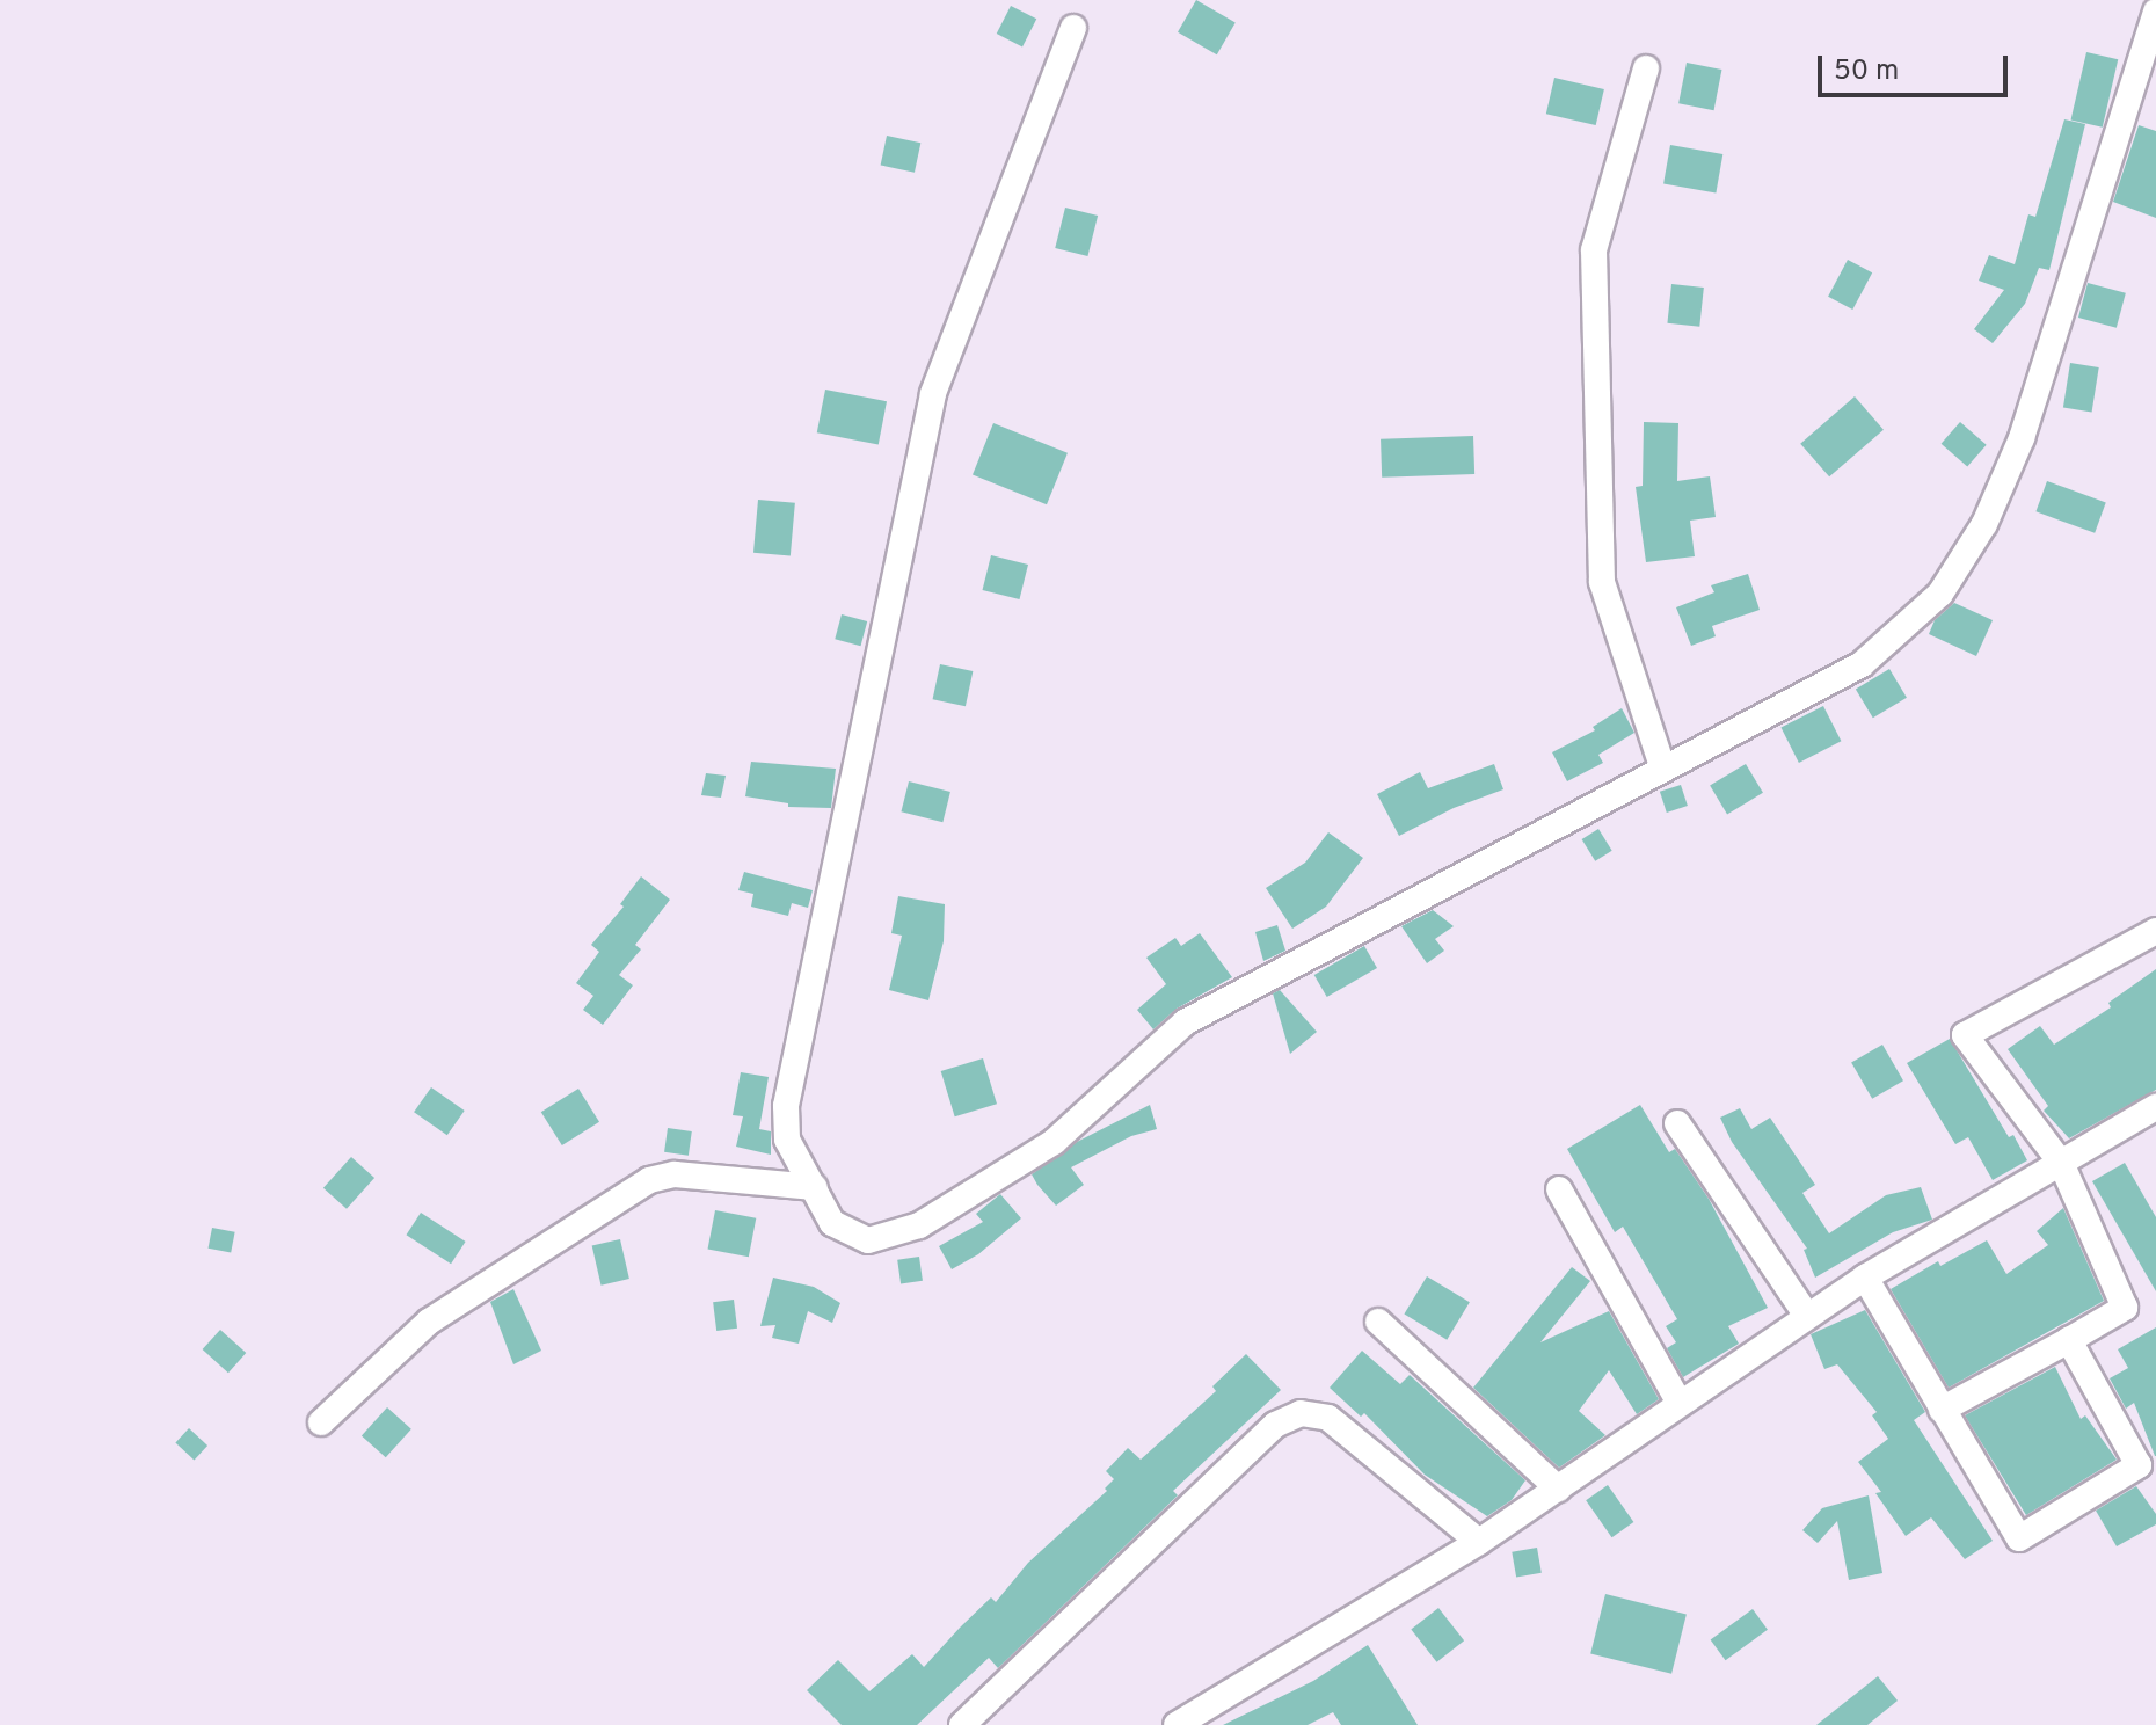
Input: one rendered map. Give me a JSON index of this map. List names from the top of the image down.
{
  "scale_bar": "50 m"
}
